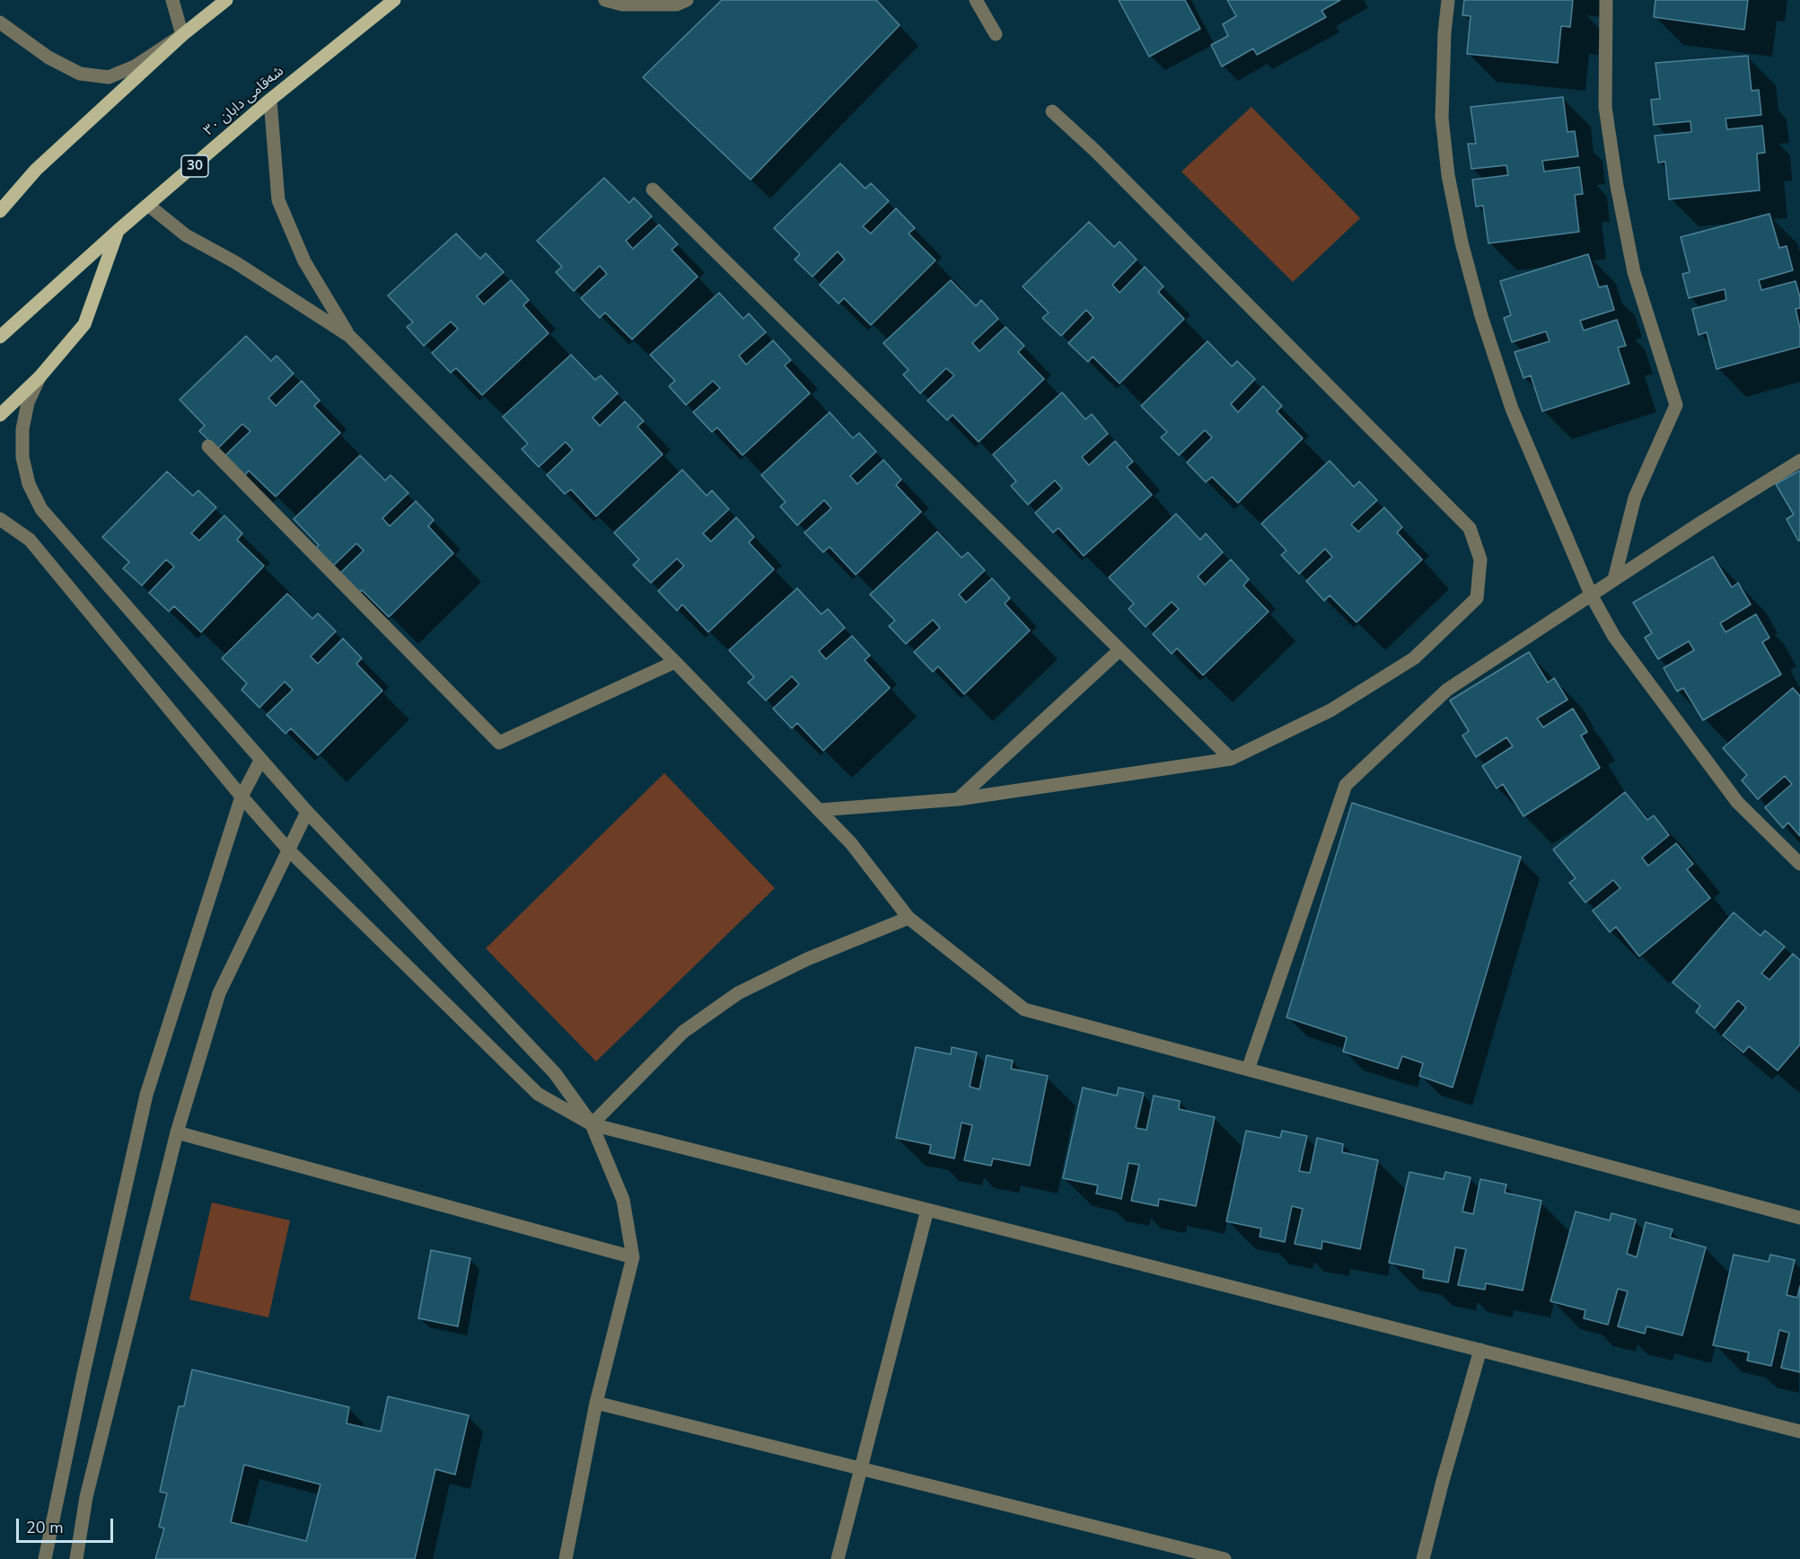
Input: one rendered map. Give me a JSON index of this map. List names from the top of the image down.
{
  "streets": {
    "main road": ["شەقامی دابان ٣٠", "30"]
  },
  "scale_bar": "20 m"
}
